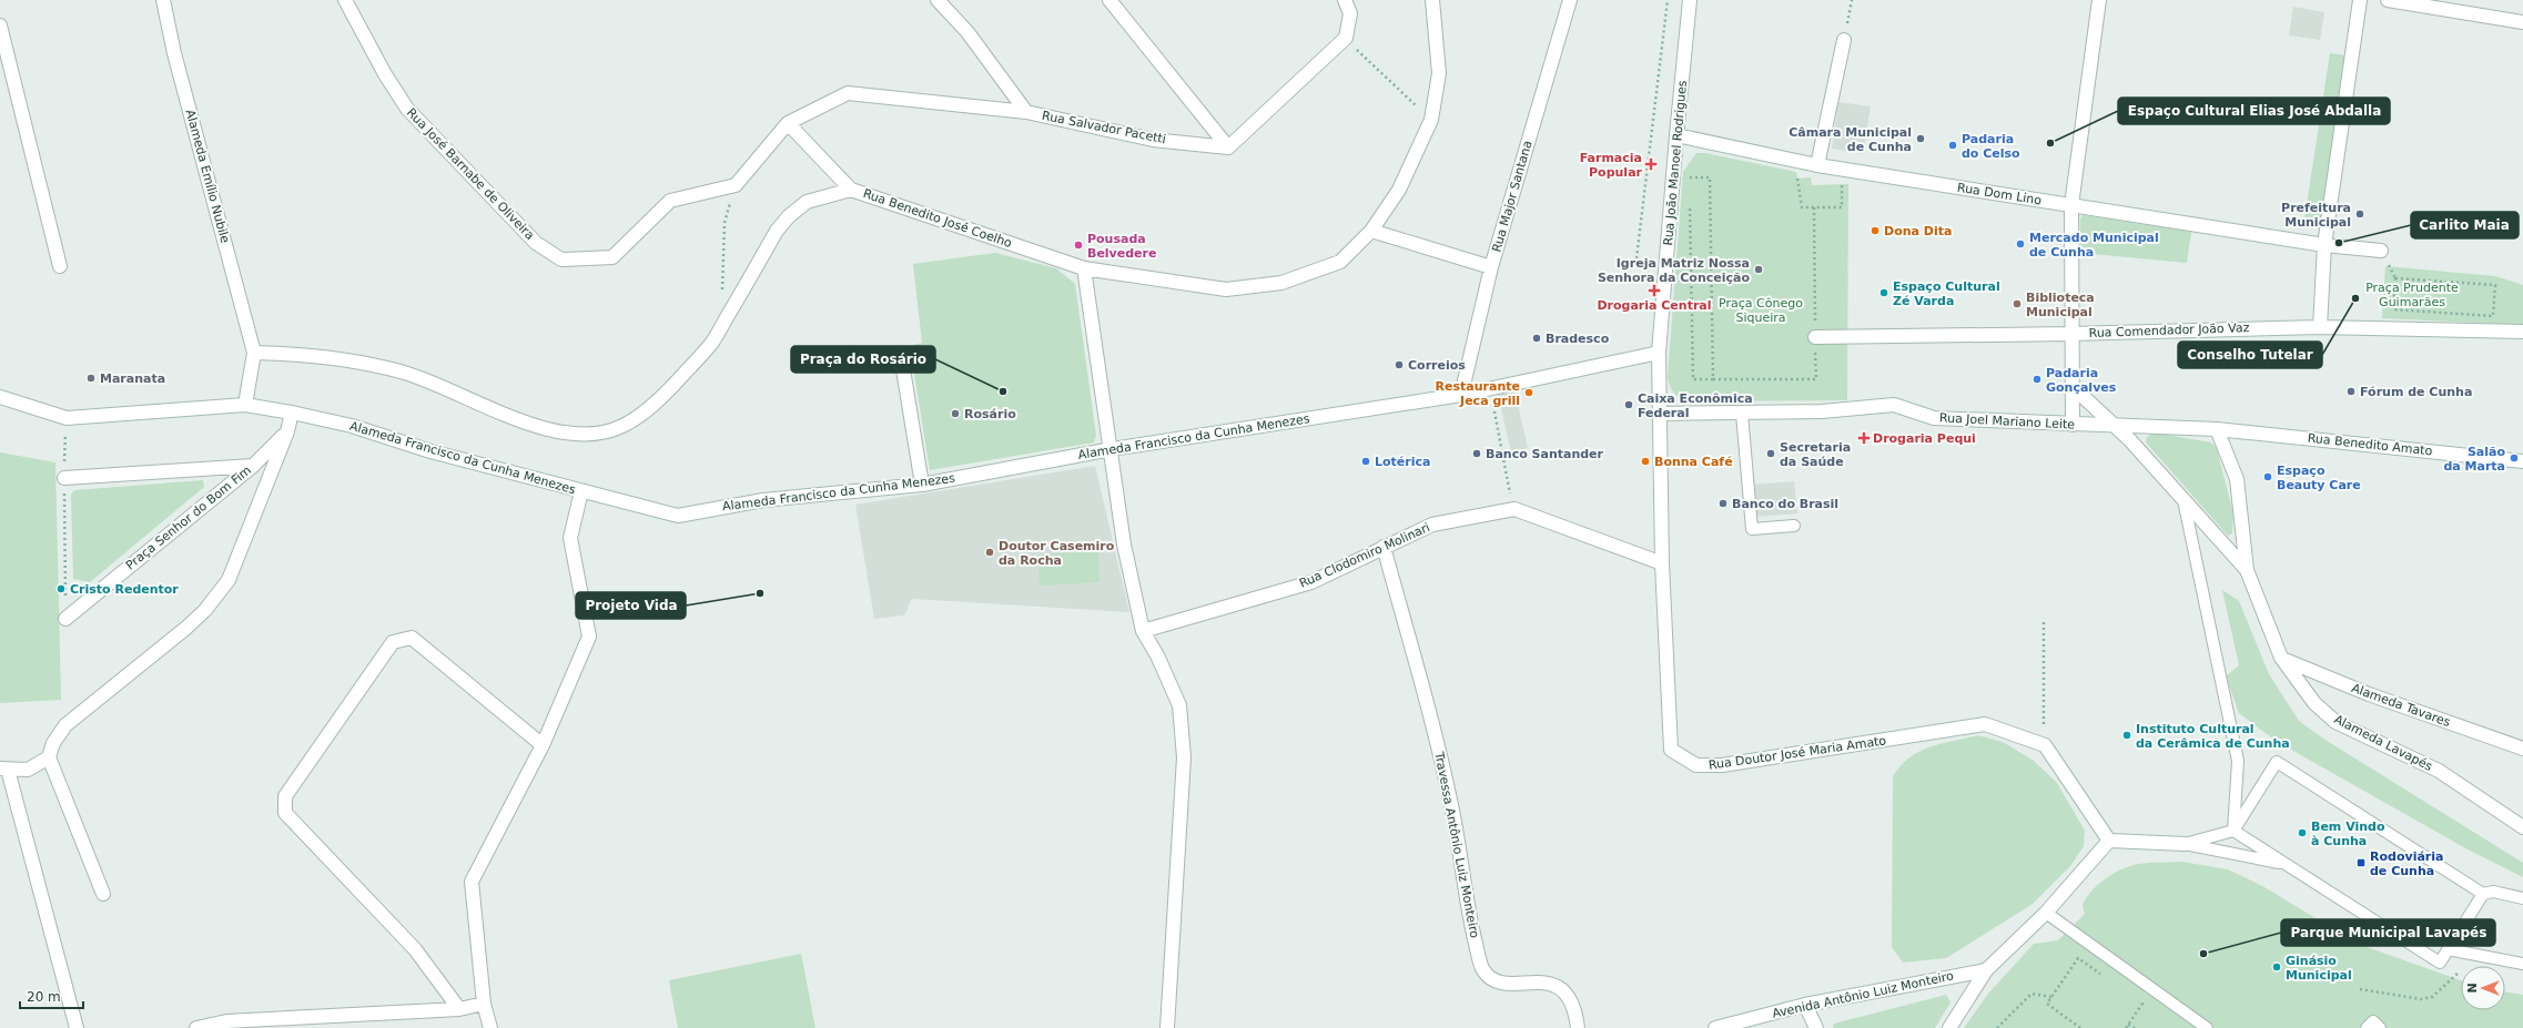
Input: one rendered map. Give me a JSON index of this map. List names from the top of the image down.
{
  "streets": {
    "street": [
      "Rua Salvador Pacetti",
      "Rua João Manoel Rodrigues",
      "Rua José Barnabe de Oliveira",
      "Alameda Emílio Nubile",
      "Rua Dom Lino",
      "Rua Major Santana",
      "Rua Benedito José Coelho",
      "Rua Comendador João Vaz",
      "Rua Joel Mariano Leite",
      "Alameda Francisco da Cunha Menezes",
      "Rua Benedito Amato",
      "Praça Senhor do Bom Fim",
      "Rua Clodomiro Molinari",
      "Alameda Tavares",
      "Alameda Lavapés",
      "Rua Doutor José Maria Amato",
      "Travessa Antônio Luiz Monteiro",
      "Avenida Antônio Luiz Monteiro"
    ]
  },
  "crossings": [
    ["Rua João Manoel Rodrigues", "Rua Dom Lino"],
    ["Rua João Manoel Rodrigues", "Alameda Francisco da Cunha Menezes"],
    ["Rua João Manoel Rodrigues", "Rua Doutor José Maria Amato"],
    ["Alameda Emílio Nubile", "Rua Benedito José Coelho"],
    ["Rua Major Santana", "Alameda Francisco da Cunha Menezes"],
    ["Rua Joel Mariano Leite", "Rua Benedito Amato"],
    ["Rua Joel Mariano Leite", "Alameda Lavapés"],
    ["Rua Joel Mariano Leite", "Rua Doutor José Maria Amato"],
    ["Alameda Francisco da Cunha Menezes", "Rua Doutor José Maria Amato"],
    ["Rua Benedito Amato", "Alameda Lavapés"],
    ["Rua Clodomiro Molinari", "Rua Doutor José Maria Amato"],
    ["Rua Clodomiro Molinari", "Travessa Antônio Luiz Monteiro"],
    ["Alameda Tavares", "Alameda Lavapés"]
  ],
  "parks": ["Praça Prudente Guimarães", "Praça Cônego Siqueira"],
  "places": {
    "other": [
      "Câmara Municipal de Cunha",
      "Espaço Cultural Elias José Abdalla",
      "Padaria do Celso",
      "Prefeitura Municipal",
      "Dona Dita",
      "Carlito Maia",
      "Mercado Municipal de Cunha",
      "Pousada Belvedere",
      "Igreja Matriz Nossa Senhora da Conceição",
      "Espaço Cultural Zé Varda",
      "Conselho Tutelar",
      "Biblioteca Municipal",
      "Bradesco",
      "Correios",
      "Maranata",
      "Padaria Gonçalves",
      "Praça do Rosário",
      "Fórum de Cunha",
      "Restaurante Jeca grill",
      "Caixa Econômica Federal",
      "Rosário",
      "Banco Santander",
      "Secretaria da Saúde",
      "Salão da Marta",
      "Lotérica",
      "Bonna Café",
      "Espaço Beauty Care",
      "Banco do Brasil",
      "Doutor Casemiro da Rocha",
      "Cristo Redentor",
      "Projeto Vida",
      "Instituto Cultural da Cerâmica de Cunha",
      "Bem Vindo à Cunha",
      "Parque Municipal Lavapés",
      "Ginásio Municipal"
    ],
    "health": ["Farmacia Popular", "Drogaria Central", "Drogaria Pequi"],
    "transit": ["Rodoviária de Cunha"]
  },
  "scale_bar": "20 m",
  "north": "left"
}
